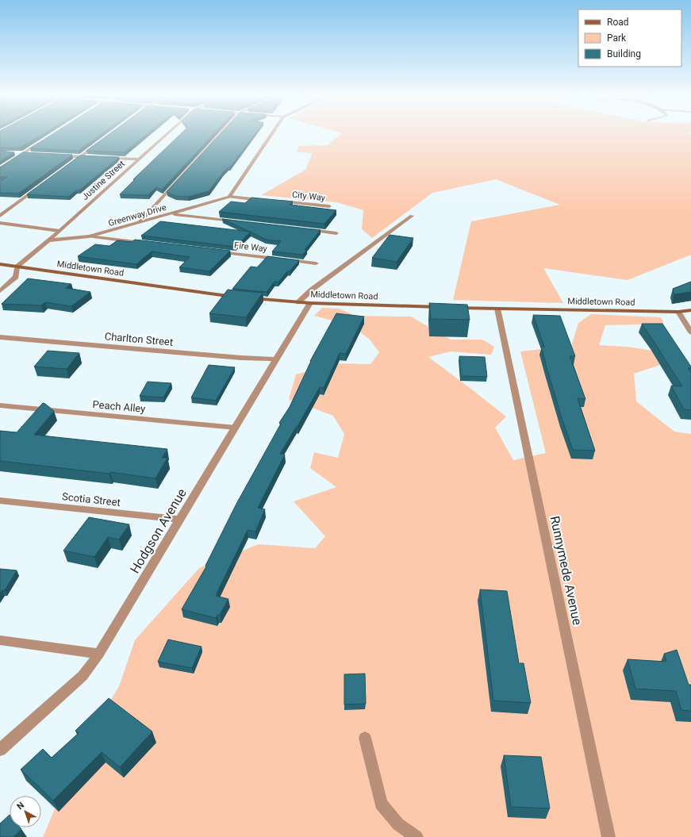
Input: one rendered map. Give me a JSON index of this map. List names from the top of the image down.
{
  "streets": {
    "street": [
      "Justine Street",
      "City Way",
      "Greenway Drive",
      "Fire Way",
      "Middletown Road",
      "Charlton Street",
      "Peach Alley",
      "Scotia Street",
      "Hodgson Avenue",
      "Runnymede Avenue"
    ]
  },
  "crossings": [
    ["Justine Street", "Greenway Drive"],
    ["Justine Street", "Middletown Road"],
    ["Middletown Road", "Hodgson Avenue"],
    ["Middletown Road", "Runnymede Avenue"],
    ["Charlton Street", "Hodgson Avenue"],
    ["Peach Alley", "Hodgson Avenue"],
    ["Scotia Street", "Hodgson Avenue"]
  ],
  "legend": ["Road", "Park", "Building"],
  "north": "top left"
}
